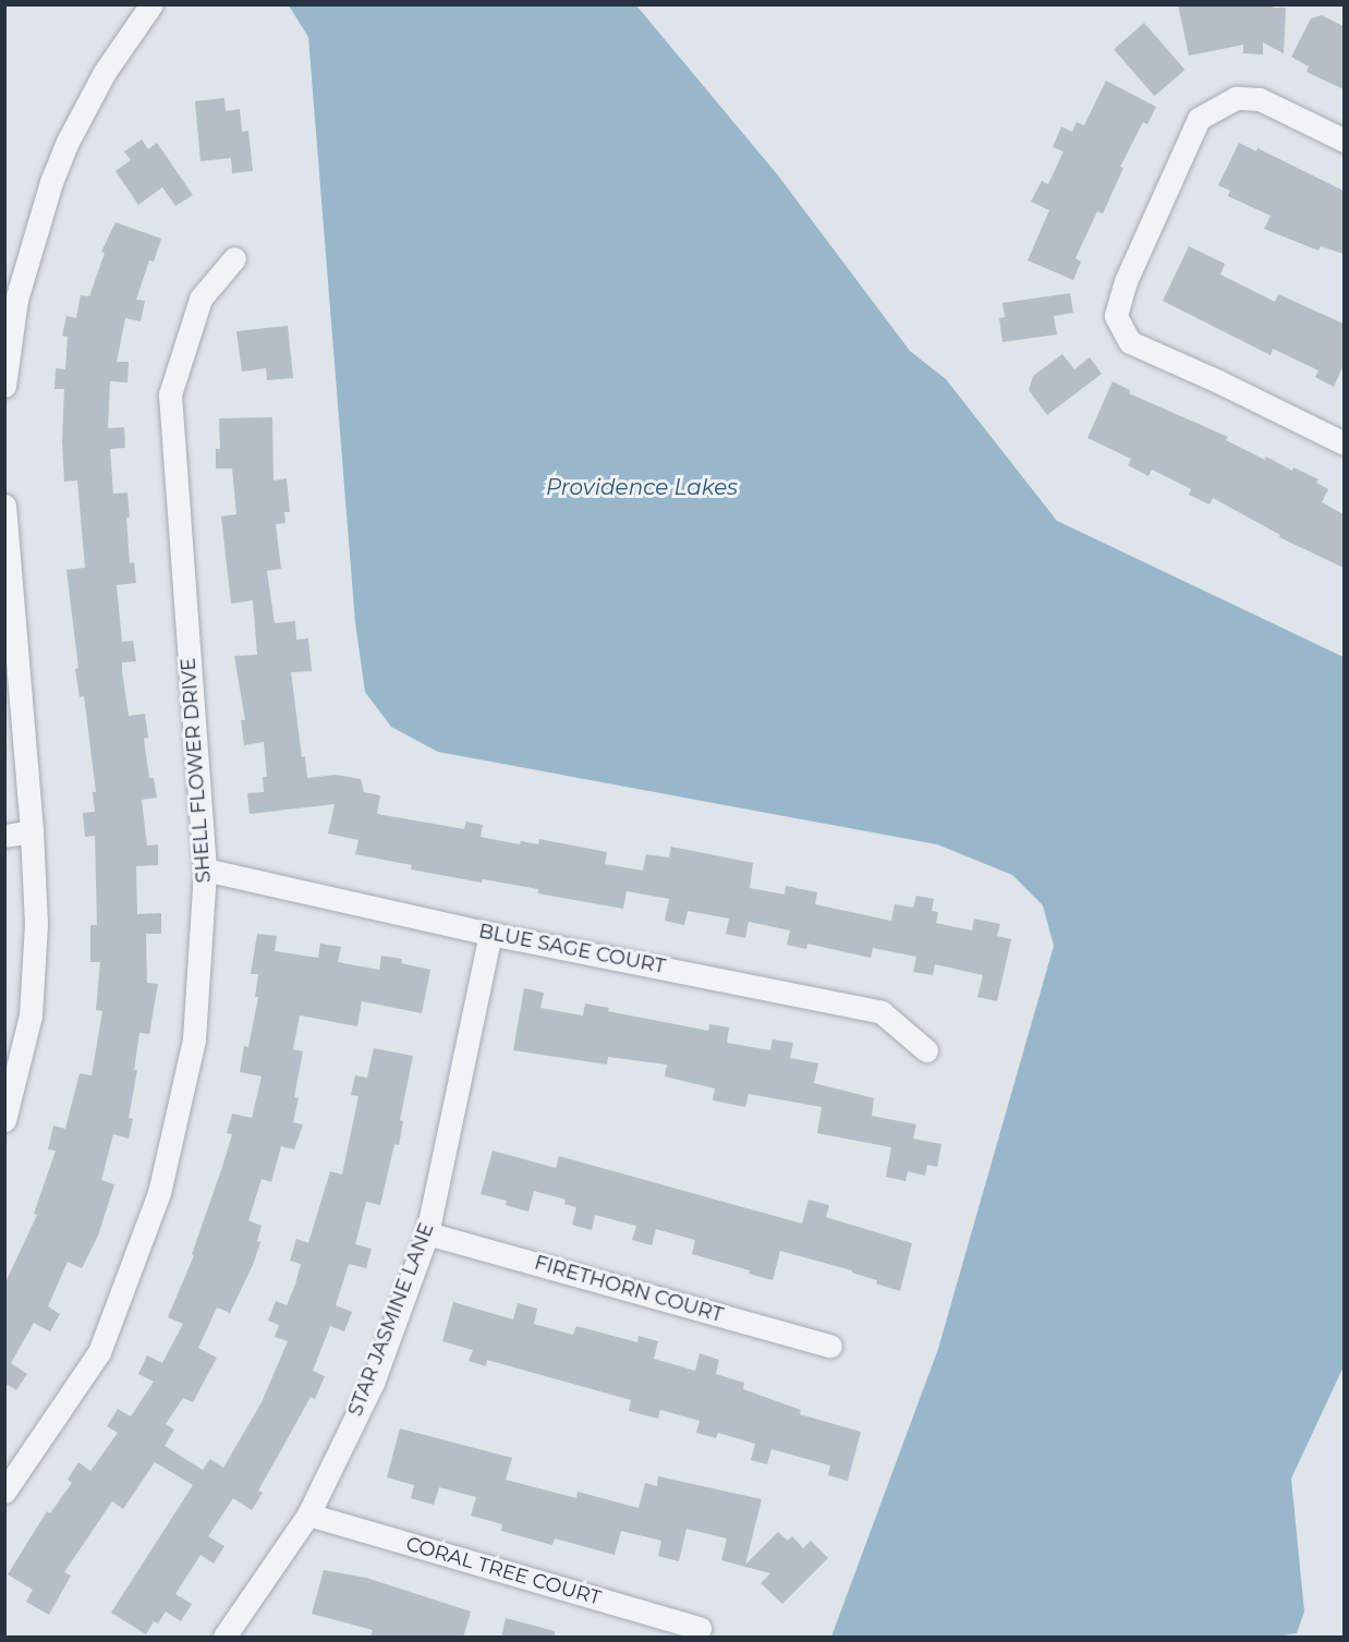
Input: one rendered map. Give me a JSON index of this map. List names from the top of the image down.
{
  "streets": {
    "street": [
      "SHELL FLOWER DRIVE",
      "BLUE SAGE COURT",
      "FIRETHORN COURT",
      "STAR JASMINE LANE",
      "CORAL TREE COURT"
    ]
  },
  "crossings": [
    ["SHELL FLOWER DRIVE", "BLUE SAGE COURT"],
    ["BLUE SAGE COURT", "STAR JASMINE LANE"],
    ["FIRETHORN COURT", "STAR JASMINE LANE"],
    ["STAR JASMINE LANE", "CORAL TREE COURT"]
  ],
  "water": ["Providence Lakes"]
}
